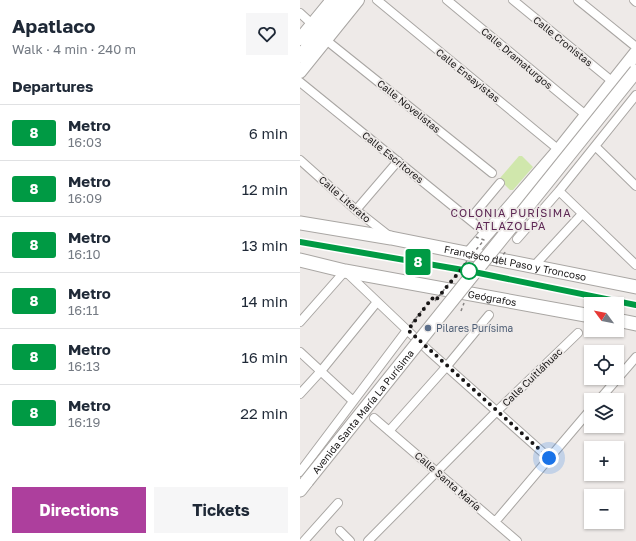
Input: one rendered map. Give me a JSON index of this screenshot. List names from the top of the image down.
{
  "streets": {
    "main road": ["Francisco del Paso y Troncoso", "Geógrafos", "Avenida Santa María La Purísima"],
    "street": [
      "Calle Cronistas",
      "Calle Dramaturgos",
      "Calle Ensayistas",
      "Calle Novelistas",
      "Calle Escritores",
      "Calle Literato",
      "Calle Cuitláhuac",
      "Calle Santa María"
    ]
  },
  "crossings": [
    ["Calle Literato", "Francisco del Paso y Troncoso"],
    ["Calle Cuitláhuac", "Calle Santa María"]
  ],
  "districts": ["COLONIA PURÍSIMA ATLAZOLPA"],
  "places": ["Pilares Purísima"],
  "lines": ["metro line 8"],
  "north": "top left",
  "page": {
    "heading": [
      ["Apatlaco", "Walk · 4 min · 240 m"],
      "Departures"
    ],
    "on_map": "8",
    "list": [
      {
        "mark": "8",
        "name": "Metro",
        "note": "16:03",
        "value": "6 min"
      },
      {
        "mark": "8",
        "name": "Metro",
        "note": "16:09",
        "value": "12 min"
      },
      {
        "mark": "8",
        "name": "Metro",
        "note": "16:10",
        "value": "13 min"
      },
      {
        "mark": "8",
        "name": "Metro",
        "note": "16:11",
        "value": "14 min"
      },
      {
        "mark": "8",
        "name": "Metro",
        "note": "16:13",
        "value": "16 min"
      },
      {
        "mark": "8",
        "name": "Metro",
        "note": "16:19",
        "value": "22 min"
      }
    ],
    "map_buttons": ["+", "−"],
    "buttons": ["Directions", "Tickets"]
  }
}
